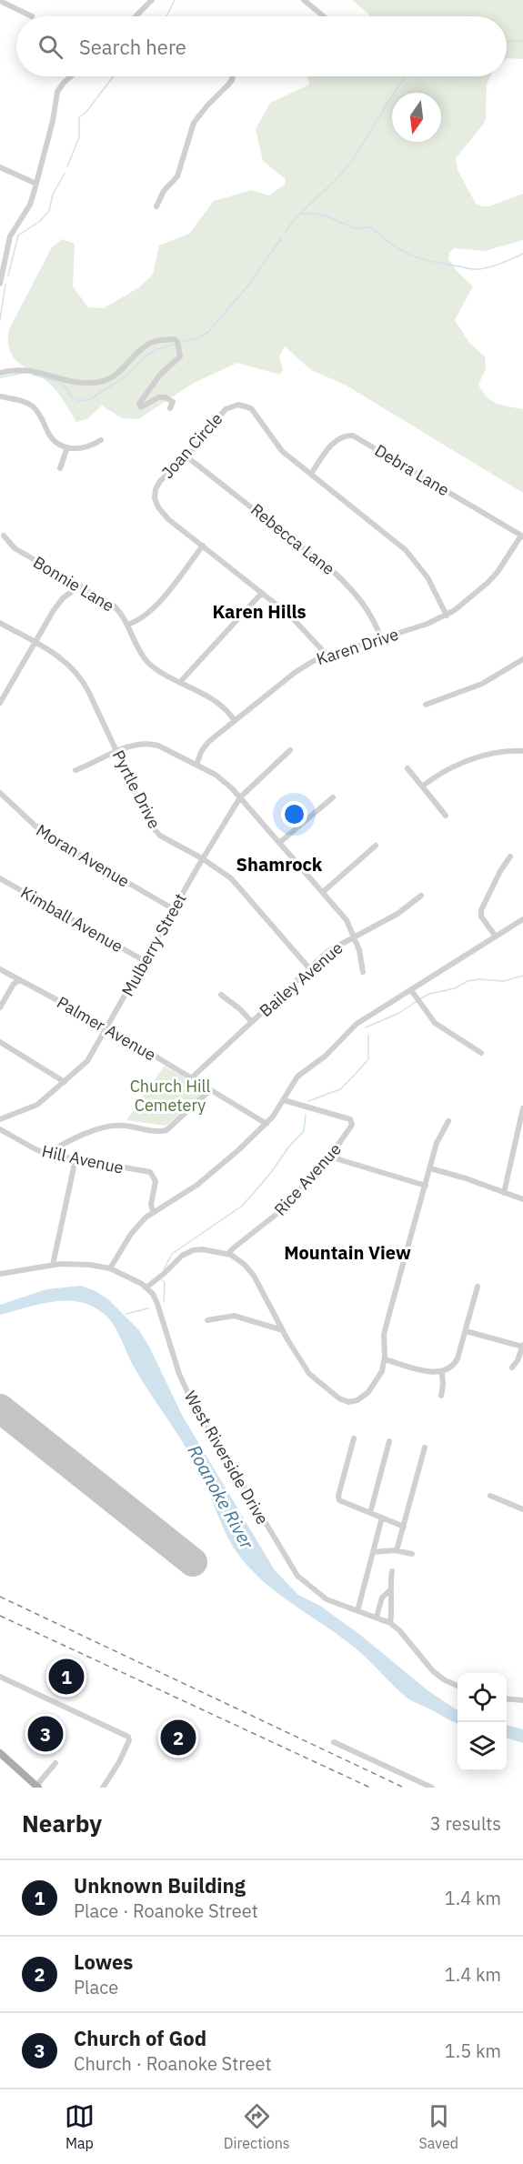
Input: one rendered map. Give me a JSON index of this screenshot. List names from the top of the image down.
{
  "streets": {
    "street": [
      "Joan Circle",
      "Debra Lane",
      "Rebecca Lane",
      "Bonnie Lane",
      "Karen Drive",
      "Pyrtle Drive",
      "Moran Avenue",
      "Kimball Avenue",
      "Mulberry Street",
      "Bailey Avenue",
      "Palmer Avenue",
      "Hill Avenue",
      "Rice Avenue",
      "West Riverside Drive"
    ]
  },
  "crossings": [
    ["Joan Circle", "Debra Lane"],
    ["Joan Circle", "Rebecca Lane"],
    ["Joan Circle", "Karen Drive"],
    ["Debra Lane", "Karen Drive"],
    ["Rebecca Lane", "Karen Drive"],
    ["Bonnie Lane", "Karen Drive"],
    ["Pyrtle Drive", "Mulberry Street"],
    ["Pyrtle Drive", "Bailey Avenue"],
    ["Moran Avenue", "Mulberry Street"],
    ["Kimball Avenue", "Mulberry Street"],
    ["Mulberry Street", "Palmer Avenue"],
    ["Bailey Avenue", "Palmer Avenue"]
  ],
  "districts": ["Karen Hills", "Shamrock", "Mountain View"],
  "water": ["Roanoke River"],
  "parks": ["Church Hill Cemetery"],
  "north": "bottom",
  "page": {
    "search": "Search here",
    "pins": ["1", "3", "2"],
    "heading": ["Nearby", "3 results"],
    "list": [
      {
        "mark": "1",
        "name": "Unknown Building",
        "note": "Place · Roanoke Street",
        "value": "1.4 km"
      },
      {
        "mark": "2",
        "name": "Lowes",
        "note": "Place",
        "value": "1.4 km"
      },
      {
        "mark": "3",
        "name": "Church of God",
        "note": "Church · Roanoke Street",
        "value": "1.5 km"
      }
    ],
    "nav": ["Map", "Directions", "Saved"]
  }
}
